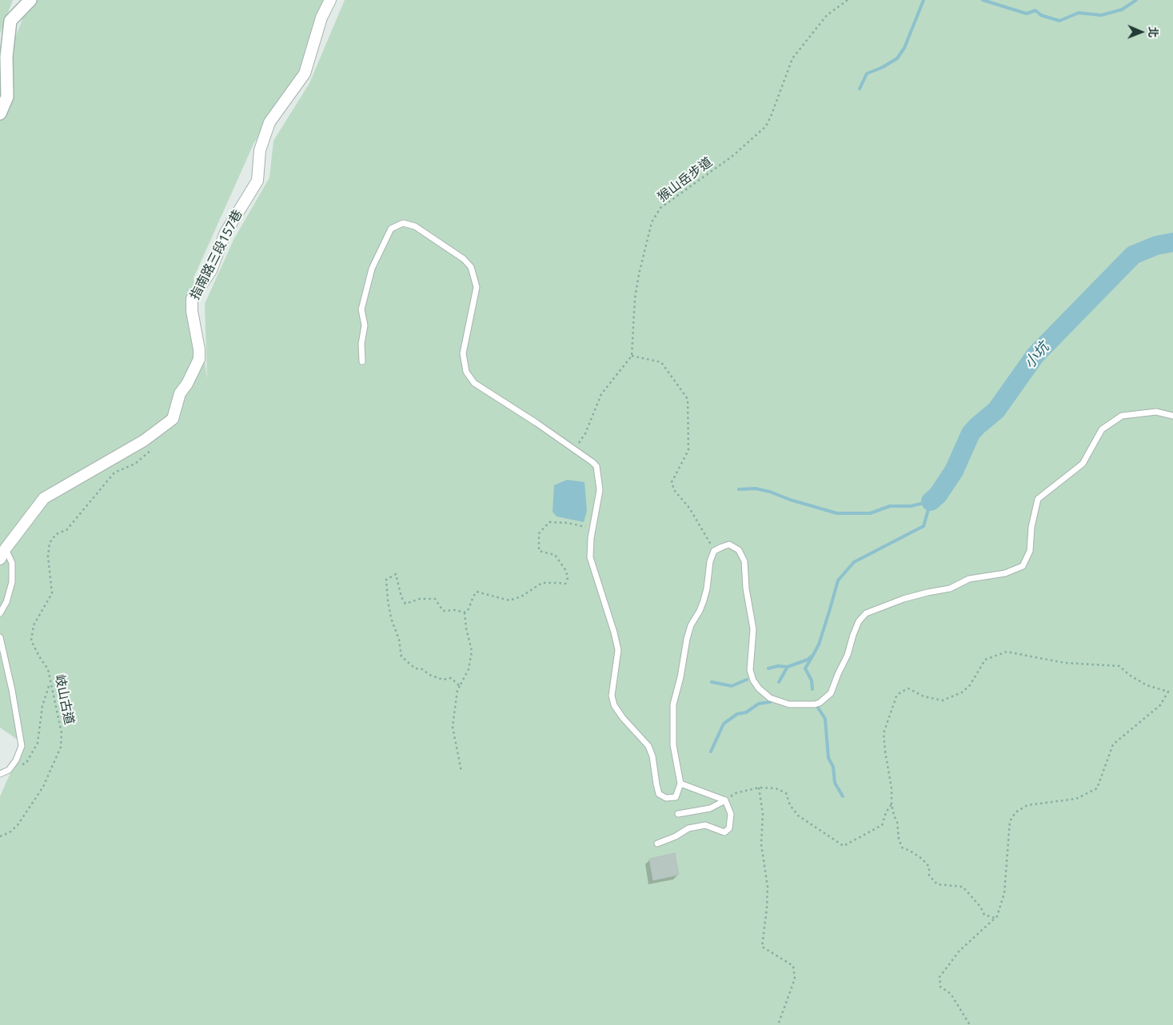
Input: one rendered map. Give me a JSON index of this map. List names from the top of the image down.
{
  "streets": {
    "street": ["指南路三段157巷"],
    "path": ["猴山岳步道", "岐山古道"]
  },
  "water": ["小坑"],
  "north": "right"
}
